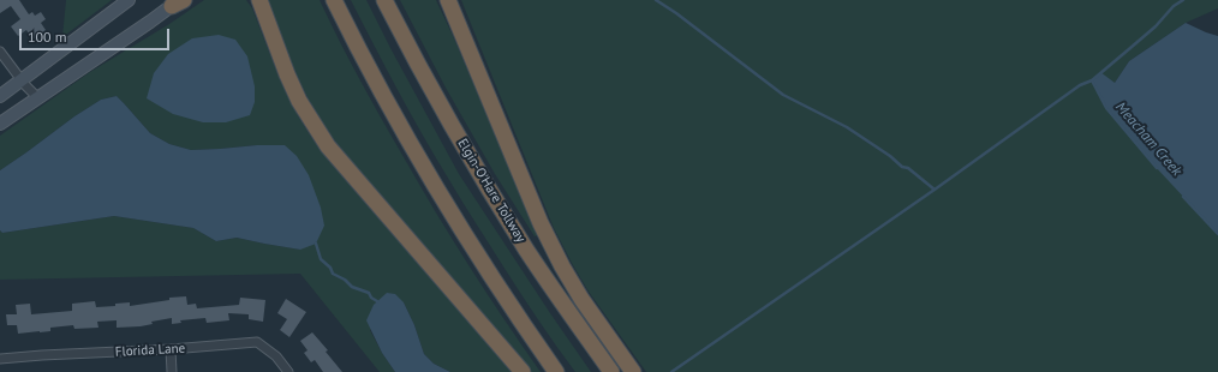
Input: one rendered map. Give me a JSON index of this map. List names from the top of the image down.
{
  "streets": {
    "highway": ["Elgin-O'Hare Tollway"],
    "street": ["Florida Lane"]
  },
  "water": ["Meacham Creek"],
  "scale_bar": "100 m"
}
